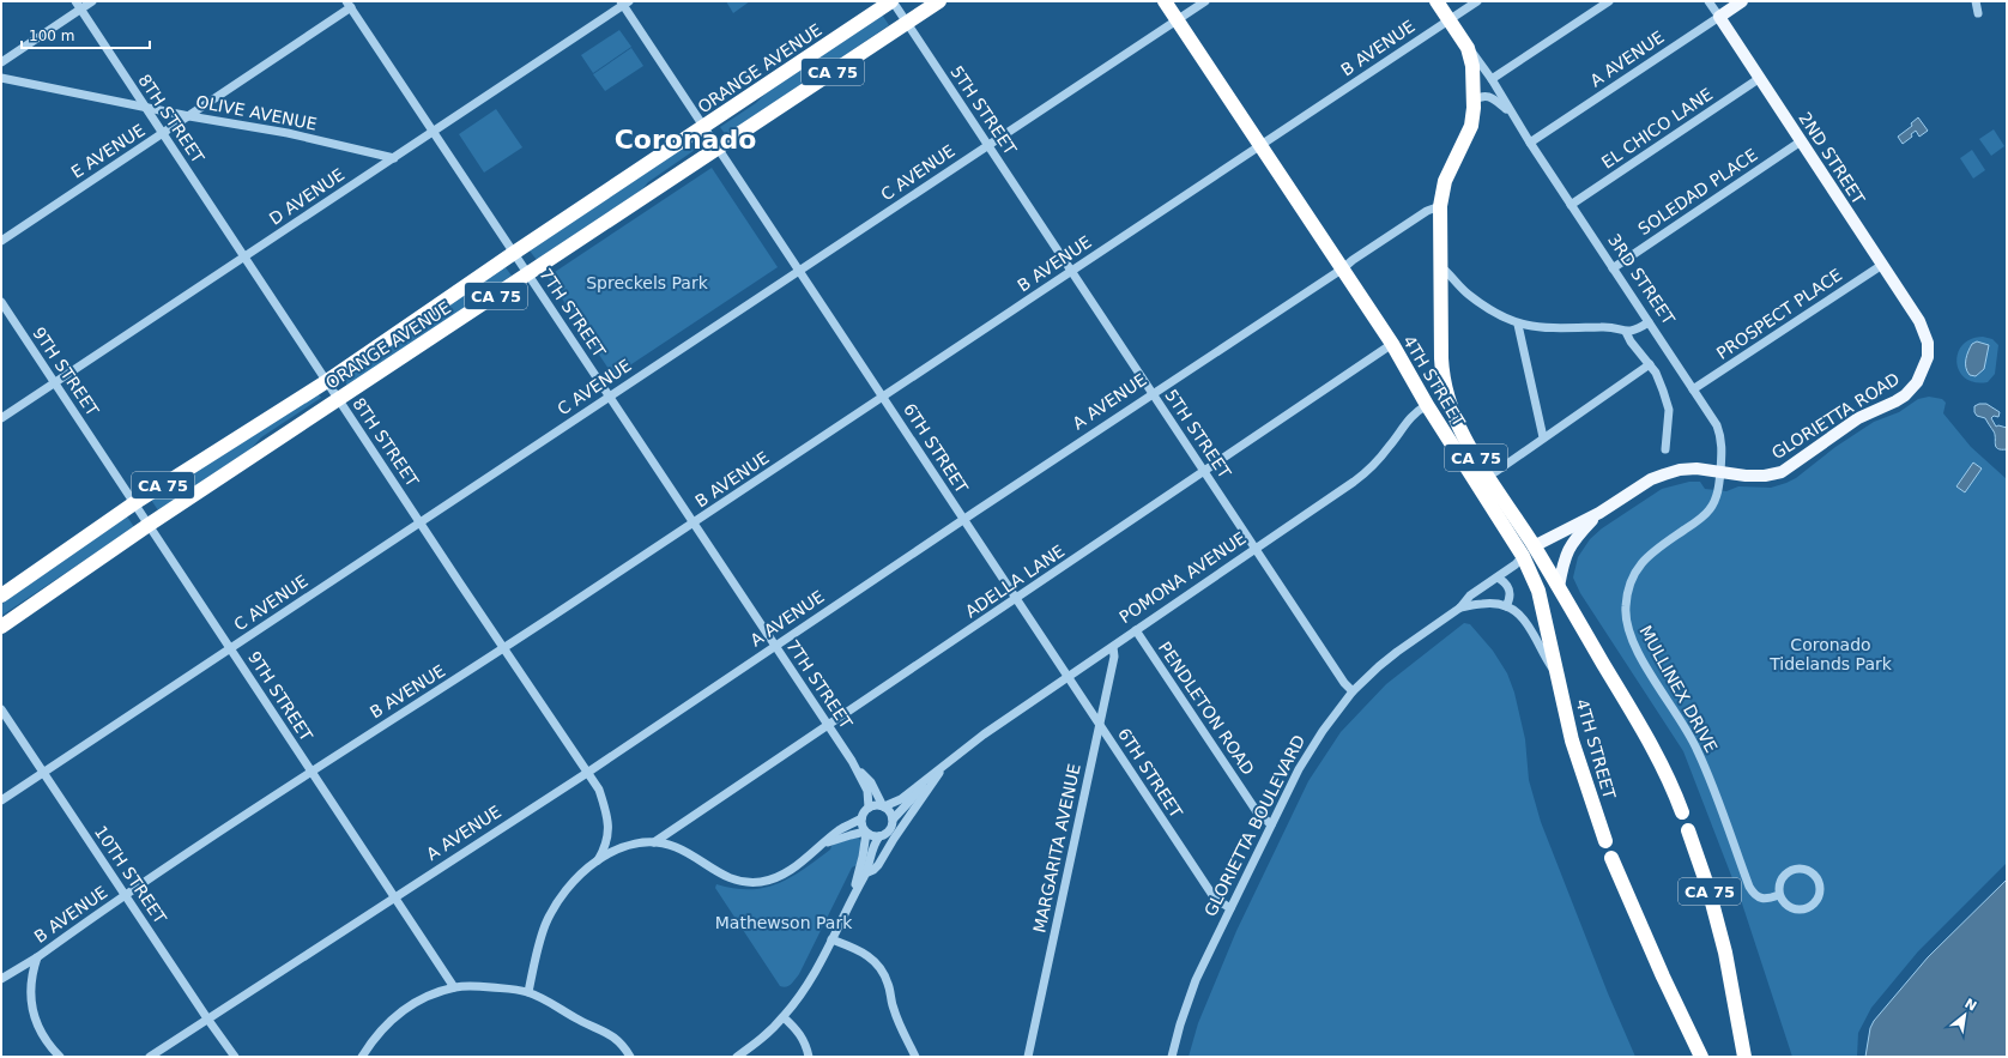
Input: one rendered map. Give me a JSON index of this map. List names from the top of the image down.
{
  "streets": {
    "highway": [
      "ORANGE AVENUE",
      "CA 75",
      "3RD STREET",
      "4TH STREET"
    ],
    "main road": ["A AVENUE", "2ND STREET", "GLORIETTA ROAD"],
    "street": [
      "B AVENUE",
      "5TH STREET",
      "OLIVE AVENUE",
      "8TH STREET",
      "EL CHICO LANE",
      "E AVENUE",
      "C AVENUE",
      "SOLEDAD PLACE",
      "D AVENUE",
      "7TH STREET",
      "PROSPECT PLACE",
      "9TH STREET",
      "6TH STREET",
      "POMONA AVENUE",
      "ADELLA LANE",
      "MULLINEX DRIVE",
      "PENDLETON ROAD",
      "GLORIETTA BOULEVARD",
      "MARGARITA AVENUE",
      "10TH STREET"
    ]
  },
  "crossings": [
    ["B AVENUE", "5TH STREET"],
    ["B AVENUE", "8TH STREET"],
    ["B AVENUE", "3RD STREET"],
    ["B AVENUE", "7TH STREET"],
    ["B AVENUE", "9TH STREET"],
    ["B AVENUE", "4TH STREET"],
    ["B AVENUE", "6TH STREET"],
    ["B AVENUE", "10TH STREET"],
    ["A AVENUE", "CA 75"],
    ["A AVENUE", "5TH STREET"],
    ["A AVENUE", "8TH STREET"],
    ["A AVENUE", "2ND STREET"],
    ["A AVENUE", "3RD STREET"],
    ["A AVENUE", "7TH STREET"],
    ["A AVENUE", "9TH STREET"],
    ["A AVENUE", "4TH STREET"],
    ["A AVENUE", "6TH STREET"],
    ["A AVENUE", "10TH STREET"],
    ["ORANGE AVENUE", "5TH STREET"],
    ["ORANGE AVENUE", "8TH STREET"],
    ["ORANGE AVENUE", "7TH STREET"],
    ["ORANGE AVENUE", "9TH STREET"],
    ["ORANGE AVENUE", "6TH STREET"],
    ["CA 75", "3RD STREET"],
    ["5TH STREET", "C AVENUE"],
    ["5TH STREET", "POMONA AVENUE"],
    ["5TH STREET", "ADELLA LANE"],
    ["5TH STREET", "GLORIETTA BOULEVARD"],
    ["OLIVE AVENUE", "8TH STREET"],
    ["OLIVE AVENUE", "E AVENUE"],
    ["OLIVE AVENUE", "D AVENUE"],
    ["8TH STREET", "E AVENUE"],
    ["8TH STREET", "C AVENUE"],
    ["8TH STREET", "D AVENUE"],
    ["EL CHICO LANE", "2ND STREET"],
    ["EL CHICO LANE", "3RD STREET"],
    ["E AVENUE", "7TH STREET"],
    ["2ND STREET", "SOLEDAD PLACE"],
    ["2ND STREET", "PROSPECT PLACE"],
    ["2ND STREET", "GLORIETTA ROAD"],
    ["C AVENUE", "7TH STREET"],
    ["C AVENUE", "9TH STREET"],
    ["C AVENUE", "4TH STREET"],
    ["C AVENUE", "6TH STREET"],
    ["C AVENUE", "10TH STREET"],
    ["SOLEDAD PLACE", "3RD STREET"],
    ["D AVENUE", "7TH STREET"],
    ["D AVENUE", "9TH STREET"],
    ["D AVENUE", "6TH STREET"],
    ["3RD STREET", "PROSPECT PLACE"],
    ["3RD STREET", "GLORIETTA ROAD"],
    ["3RD STREET", "MULLINEX DRIVE"],
    ["7TH STREET", "POMONA AVENUE"],
    ["7TH STREET", "ADELLA LANE"],
    ["4TH STREET", "POMONA AVENUE"],
    ["4TH STREET", "ADELLA LANE"],
    ["4TH STREET", "GLORIETTA BOULEVARD"],
    ["GLORIETTA ROAD", "MULLINEX DRIVE"],
    ["6TH STREET", "POMONA AVENUE"],
    ["6TH STREET", "ADELLA LANE"],
    ["6TH STREET", "GLORIETTA BOULEVARD"],
    ["6TH STREET", "MARGARITA AVENUE"],
    ["POMONA AVENUE", "PENDLETON ROAD"],
    ["POMONA AVENUE", "MARGARITA AVENUE"],
    ["PENDLETON ROAD", "GLORIETTA BOULEVARD"]
  ],
  "districts": ["Coronado"],
  "parks": ["Spreckels Park", "Coronado Tidelands Park", "Mathewson Park"],
  "scale_bar": "100 m",
  "north": "top right"
}
